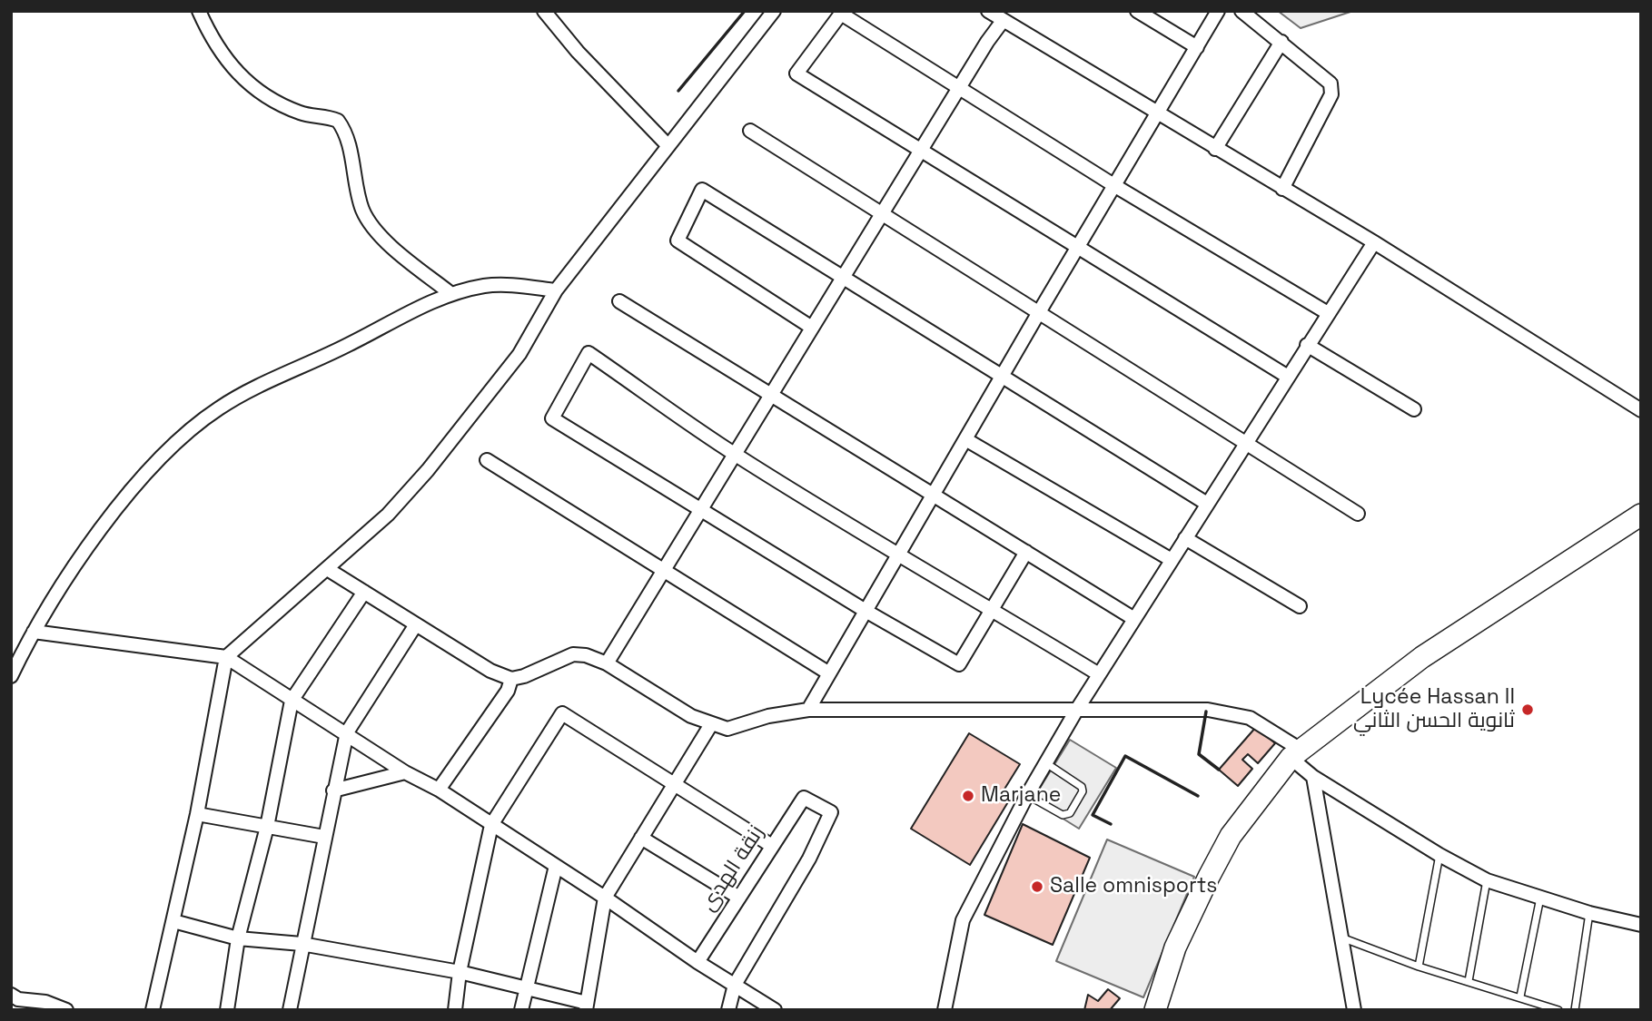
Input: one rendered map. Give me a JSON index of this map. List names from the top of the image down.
{
  "streets": {
    "street": ["زنقة الهدى"]
  },
  "places": ["Lycée Hassan II ثانوية الحسن الثاني", "Marjane", "Salle omnisports"]
}
